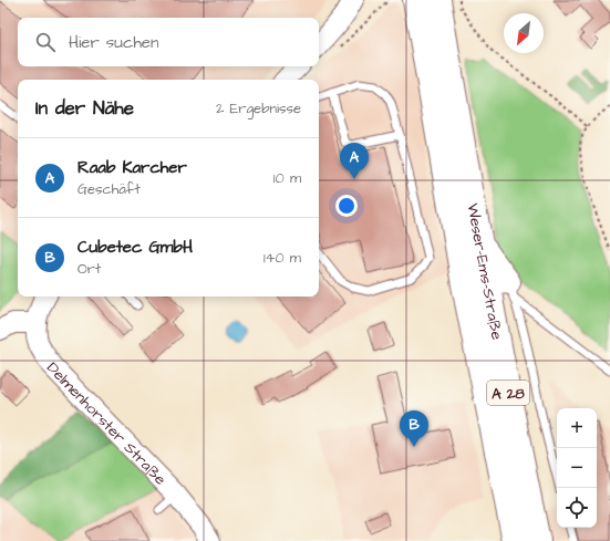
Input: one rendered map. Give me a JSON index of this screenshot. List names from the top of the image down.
{
  "streets": {
    "highway": ["Weser-Ems-Straße", "A 28"],
    "street": ["Delmenhorster Straße"]
  },
  "north": "bottom left",
  "page": {
    "search": "Hier suchen",
    "heading": ["In der Nähe", "2 Ergebnisse"],
    "list": [
      {
        "mark": "A",
        "name": "Raab Karcher",
        "note": "Geschäft",
        "value": "10 m"
      },
      {
        "mark": "B",
        "name": "Cubetec GmbH",
        "note": "Ort",
        "value": "140 m"
      }
    ],
    "pins": ["A", "B"],
    "map_buttons": ["+", "−"]
  }
}
